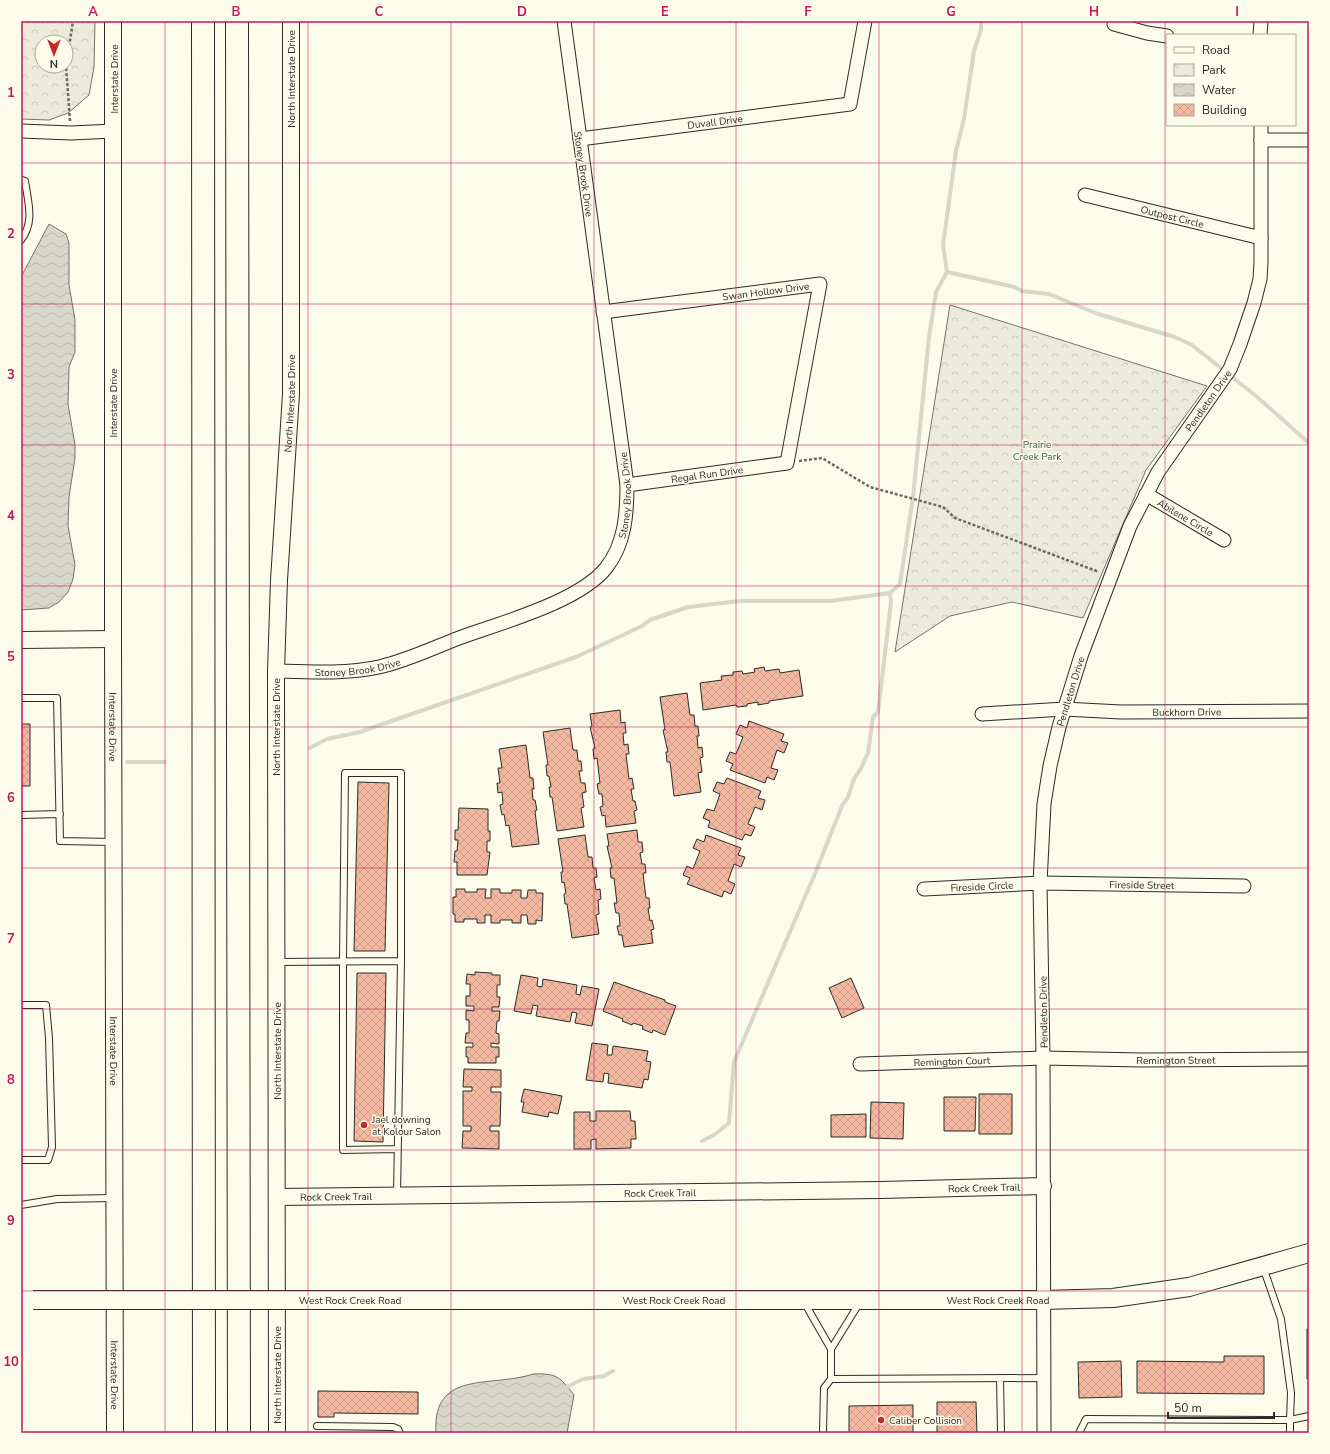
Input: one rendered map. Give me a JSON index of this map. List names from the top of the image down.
{
  "streets": {
    "main road": ["West Rock Creek Road"],
    "street": [
      "Interstate Drive",
      "North Interstate Drive",
      "Duvall Drive",
      "Stoney Brook Drive",
      "Outpost Circle",
      "Swan Hollow Drive",
      "Pendleton Drive",
      "Regal Run Drive",
      "Abilene Circle",
      "Buckhorn Drive",
      "Fireside Street",
      "Fireside Circle",
      "Remington Street",
      "Remington Court",
      "Rock Creek Trail"
    ]
  },
  "crossings": [
    ["North Interstate Drive", "Stoney Brook Drive"],
    ["North Interstate Drive", "Rock Creek Trail"],
    ["Duvall Drive", "Stoney Brook Drive"],
    ["Stoney Brook Drive", "Swan Hollow Drive"],
    ["Stoney Brook Drive", "Regal Run Drive"],
    ["Outpost Circle", "Pendleton Drive"],
    ["Swan Hollow Drive", "Regal Run Drive"],
    ["Pendleton Drive", "Abilene Circle"],
    ["Pendleton Drive", "Buckhorn Drive"],
    ["Pendleton Drive", "Fireside Street"],
    ["Pendleton Drive", "Fireside Circle"],
    ["Pendleton Drive", "Remington Street"],
    ["Pendleton Drive", "Remington Court"],
    ["Pendleton Drive", "Rock Creek Trail"],
    ["Pendleton Drive", "West Rock Creek Road"],
    ["Fireside Street", "Fireside Circle"],
    ["Remington Street", "Remington Court"]
  ],
  "parks": ["Prairie Creek Park"],
  "places": ["Jael downing at Kolour Salon", "Caliber Collision"],
  "legend": [
    "Road",
    "Park",
    "Water",
    "Building"
  ],
  "scale_bar": "50 m",
  "north": "bottom",
  "grid": {
    "columns": [
      "A",
      "B",
      "C",
      "D",
      "E",
      "F",
      "G",
      "H",
      "I"
    ],
    "rows": [
      "1",
      "2",
      "3",
      "4",
      "5",
      "6",
      "7",
      "8",
      "9",
      "10"
    ]
  }
}
